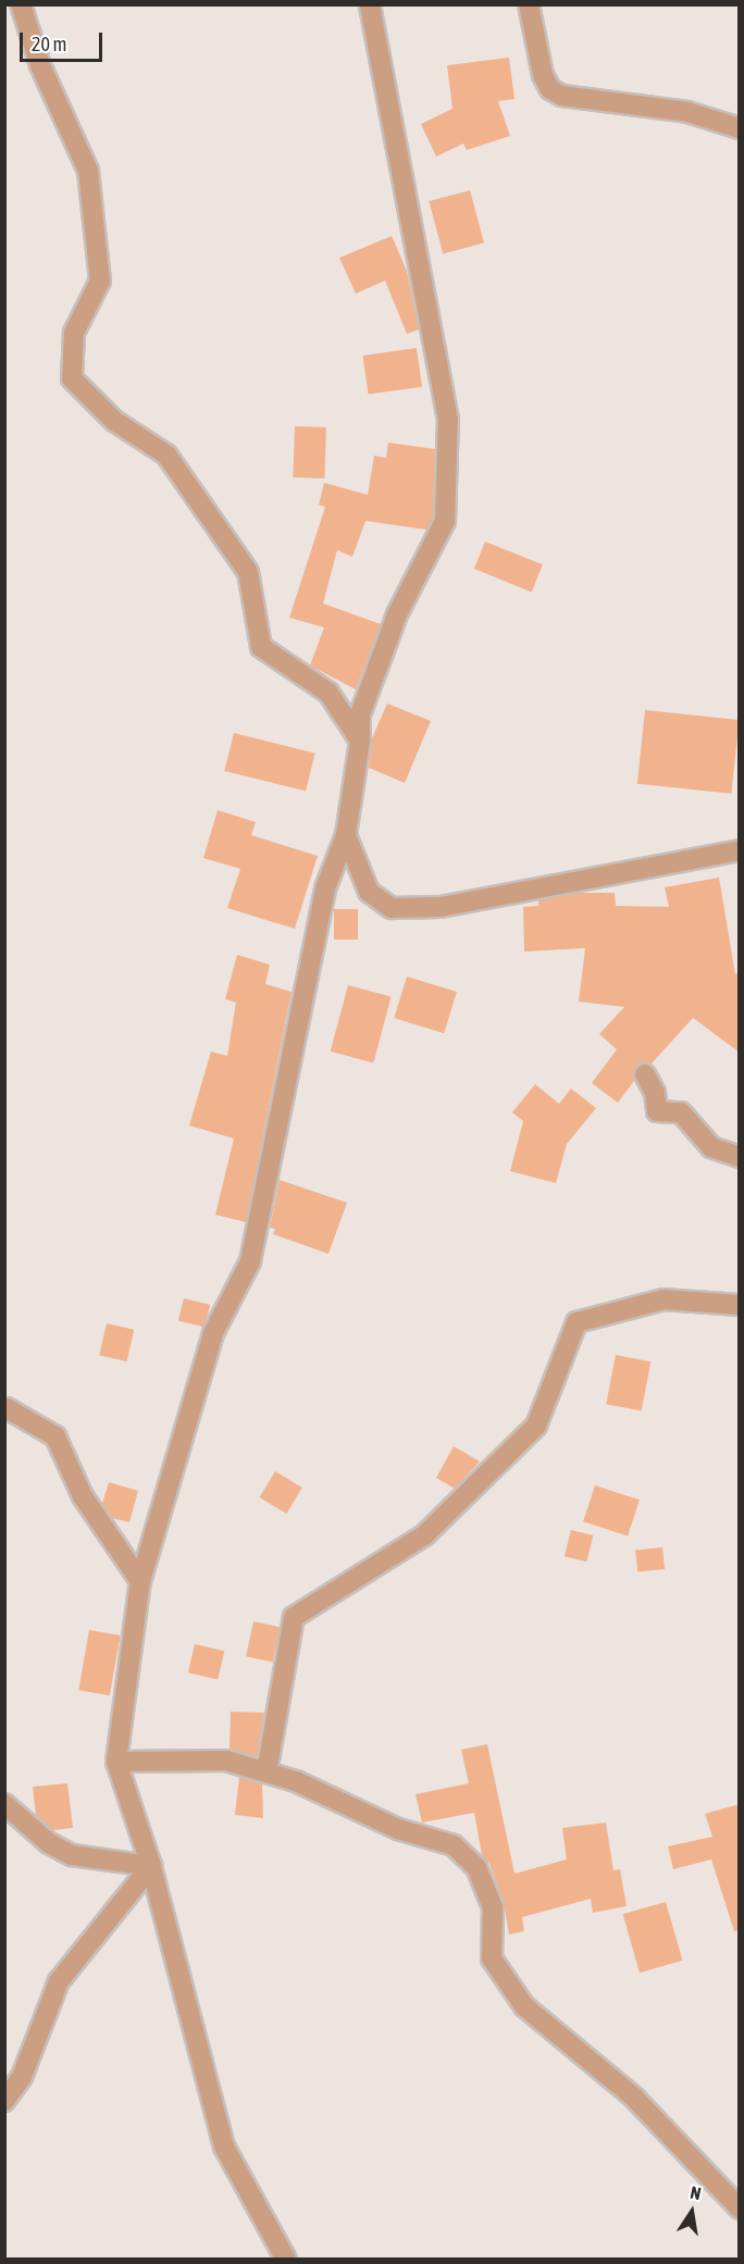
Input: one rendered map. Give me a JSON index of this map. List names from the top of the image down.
{
  "scale_bar": "20 m",
  "north": "top"
}
